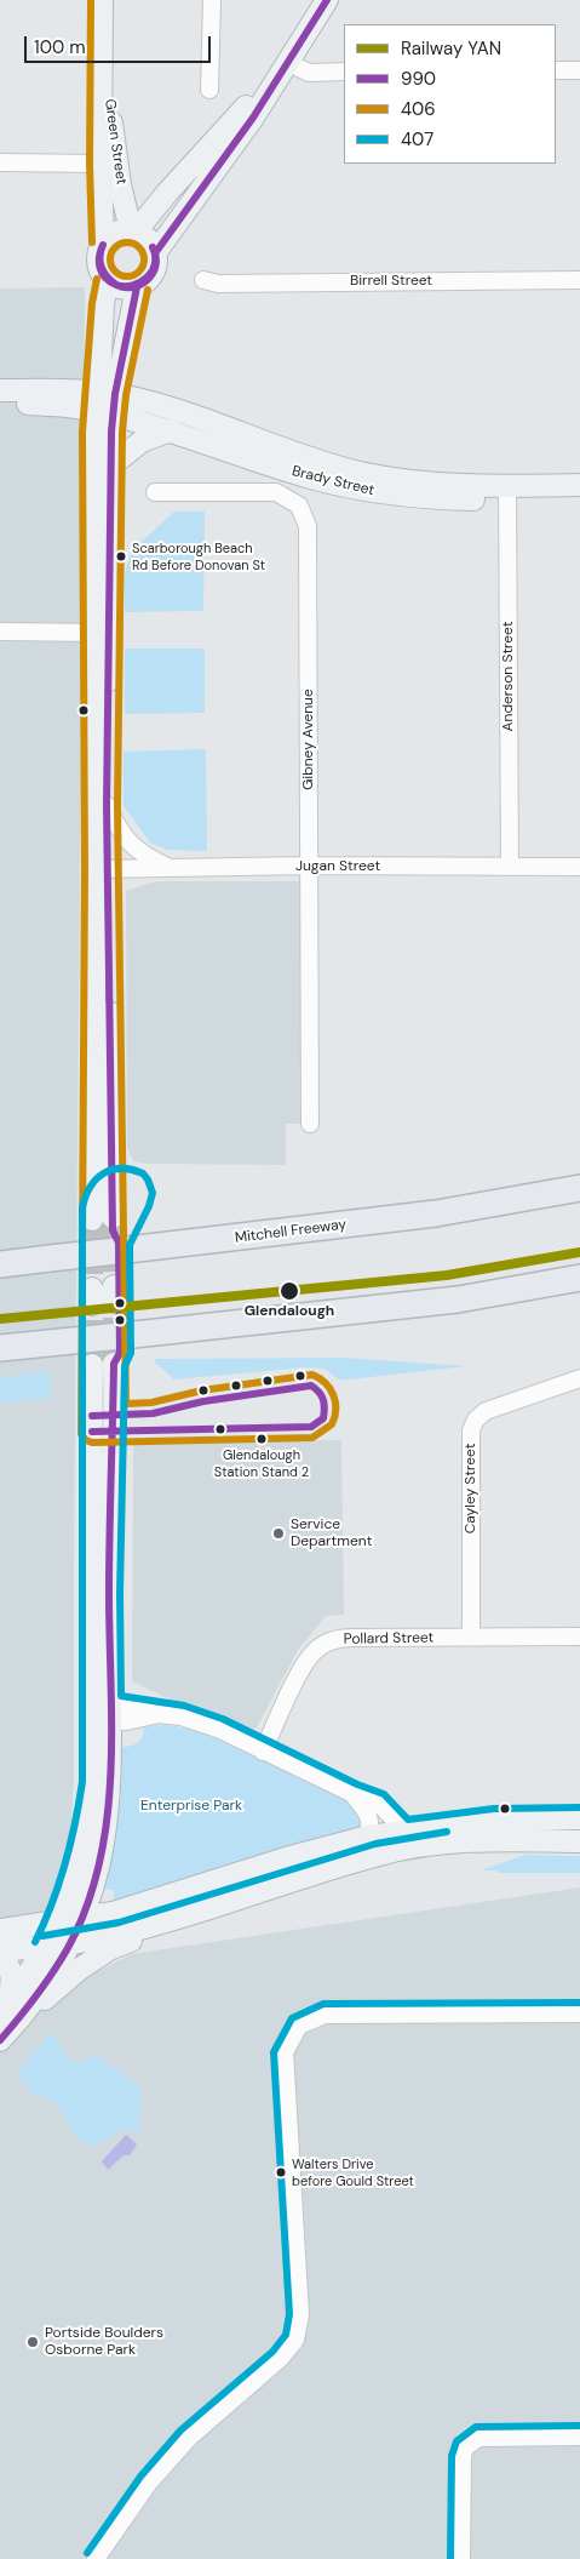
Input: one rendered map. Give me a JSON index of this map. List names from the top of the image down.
{
  "streets": {
    "highway": ["Mitchell Freeway"],
    "main road": ["Green Street", "Brady Street"],
    "street": [
      "Birrell Street",
      "Anderson Street",
      "Gibney Avenue",
      "Jugan Street",
      "Cayley Street",
      "Pollard Street"
    ]
  },
  "crossings": [
    ["Brady Street", "Anderson Street"],
    ["Anderson Street", "Jugan Street"],
    ["Gibney Avenue", "Jugan Street"],
    ["Cayley Street", "Pollard Street"]
  ],
  "parks": ["Enterprise Park"],
  "places": [
    "Scarborough Beach Rd Before Donovan St",
    "Glendalough",
    "Glendalough Station Stand 2",
    "Service Department",
    "Walters Drive before Gould Street",
    "Portside Boulders Osborne Park"
  ],
  "lines": [
    "transit line 990",
    "transit line 406",
    "transit line 407",
    "rail line YAN"
  ],
  "legend": [
    "Railway YAN",
    "990",
    "406",
    "407"
  ],
  "scale_bar": "100 m"
}
